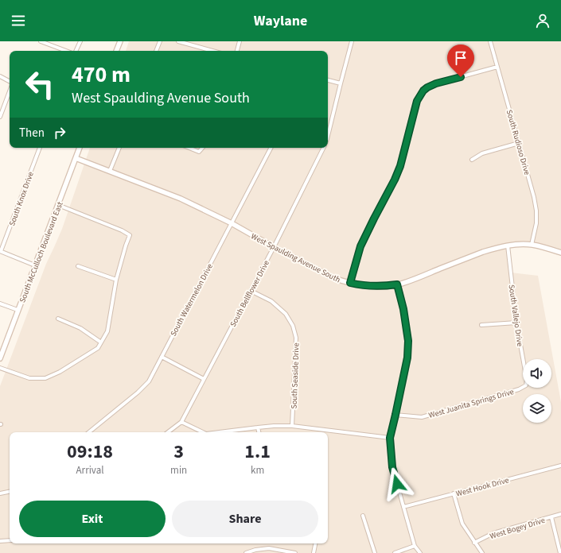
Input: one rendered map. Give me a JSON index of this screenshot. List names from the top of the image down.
{
  "streets": {
    "street": [
      "South Rudioso Drive",
      "South Knox Drive",
      "South McCulloch Boulevard East",
      "West Spaulding Avenue South",
      "South Bellflower Drive",
      "South Watermelon Drive",
      "South Vallejo Drive",
      "South Seaside Drive",
      "West Juanita Springs Drive",
      "West Hook Drive",
      "West Bogey Drive"
    ]
  },
  "crossings": [
    ["South Rudioso Drive", "West Spaulding Avenue South"],
    ["South McCulloch Boulevard East", "West Spaulding Avenue South"],
    ["West Spaulding Avenue South", "South Bellflower Drive"],
    ["West Spaulding Avenue South", "South Watermelon Drive"],
    ["West Spaulding Avenue South", "South Vallejo Drive"],
    ["South Bellflower Drive", "South Seaside Drive"]
  ],
  "page": {
    "header": "Waylane",
    "turn": ["470 m", "West Spaulding Avenue South"],
    "then": "Then",
    "eta": [
      "09:18",
      "Arrival",
      "3",
      "min",
      "1.1",
      "km"
    ],
    "buttons": ["Exit", "Share"]
  }
}
